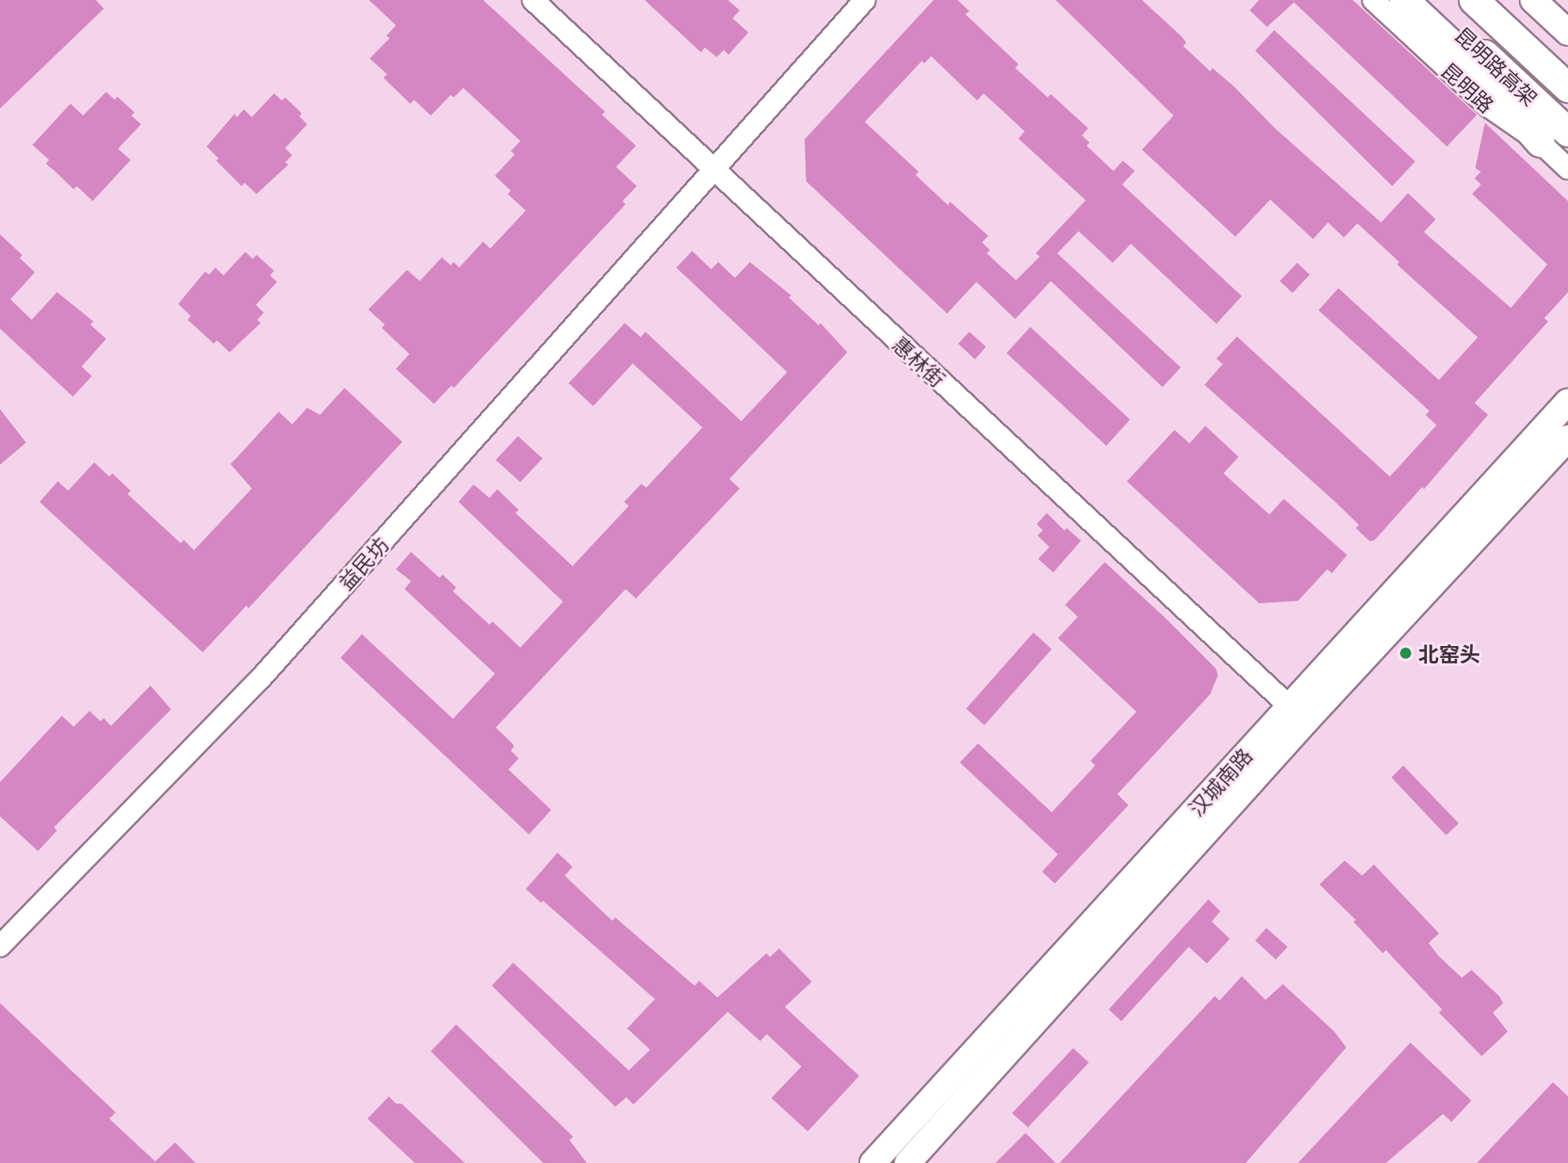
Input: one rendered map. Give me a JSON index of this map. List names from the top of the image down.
{
  "streets": {
    "highway": ["昆明路高架"],
    "main road": ["汉城南路"],
    "street": ["昆明路", "惠林街", "益民坊"]
  },
  "crossings": [
    ["惠林街", "益民坊"],
    ["惠林街", "汉城南路"]
  ],
  "places": ["北窑头"]
}
